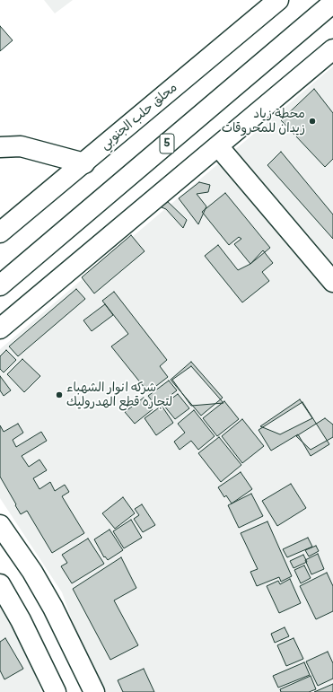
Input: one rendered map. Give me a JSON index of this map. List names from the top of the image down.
{
  "streets": {
    "main road": ["محلق حلب الجنوبي", "5"]
  },
  "places": ["محطة زياد زيدان للمحروقات", "شركه انوار الشهباء لتجاره قطع الهدروليك"]
}
